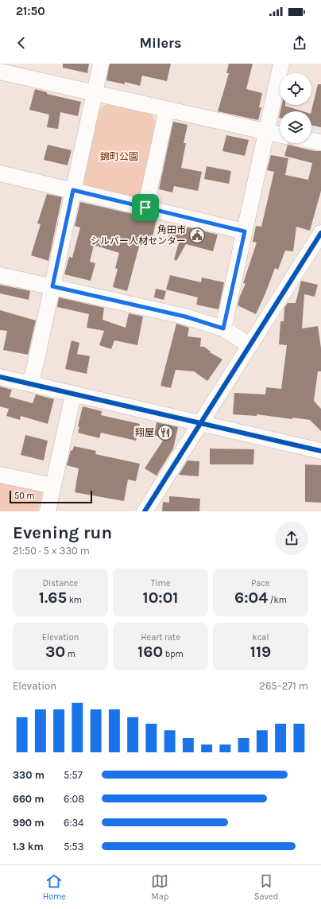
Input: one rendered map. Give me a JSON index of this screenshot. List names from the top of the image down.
{
  "parks": ["錦町公園"],
  "places": {
    "public building": ["角田市 シルバー人材センター"],
    "restaurant": ["翔屋"]
  },
  "scale_bar": "50 m",
  "page": {
    "status": "21:50",
    "header": "Milers",
    "scale": "50 m",
    "heading": ["Evening run", "21:50 · 5 × 330 m"],
    "stats": [
      ["Distance", "1.65 km"],
      ["Time", "10:01"],
      ["Pace", "6:04 /km"],
      ["Elevation", "30 m"],
      ["Heart rate", "160 bpm"],
      ["kcal", "119"]
    ],
    "chart": ["Elevation", "265–271 m"],
    "list": [
      {
        "name": "330 m",
        "note": "5:57"
      },
      {
        "name": "660 m",
        "note": "6:08"
      },
      {
        "name": "990 m",
        "note": "6:34"
      },
      {
        "name": "1.3 km",
        "note": "5:53"
      }
    ],
    "tabs": ["Home", "Map", "Saved"]
  }
}
